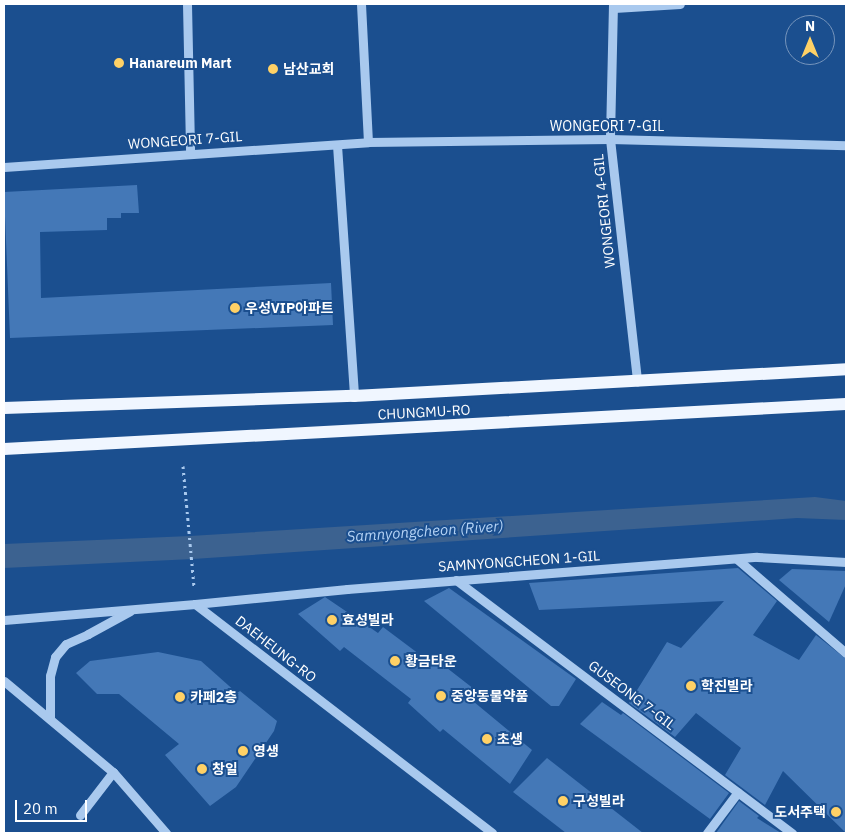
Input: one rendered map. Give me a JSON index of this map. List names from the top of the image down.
{
  "streets": {
    "main road": ["CHUNGMU-RO"],
    "street": [
      "WONGEORI 7-GIL",
      "WONGEORI 4-GIL",
      "SAMNYONGCHEON 1-GIL",
      "DAEHEUNG-RO",
      "GUSEONG 7-GIL"
    ]
  },
  "crossings": [
    ["WONGEORI 7-GIL", "WONGEORI 4-GIL"],
    ["WONGEORI 4-GIL", "CHUNGMU-RO"],
    ["SAMNYONGCHEON 1-GIL", "DAEHEUNG-RO"],
    ["SAMNYONGCHEON 1-GIL", "GUSEONG 7-GIL"]
  ],
  "water": ["Samnyongcheon (River)"],
  "places": [
    "Hanareum Mart",
    "남산교회",
    "우성VIP아파트",
    "효성빌라",
    "황금타운",
    "학진빌라",
    "중앙동물약품",
    "카페2층",
    "초생",
    "영생",
    "창일",
    "구성빌라",
    "도서주택"
  ],
  "scale_bar": "20 m",
  "north": "top"
}
